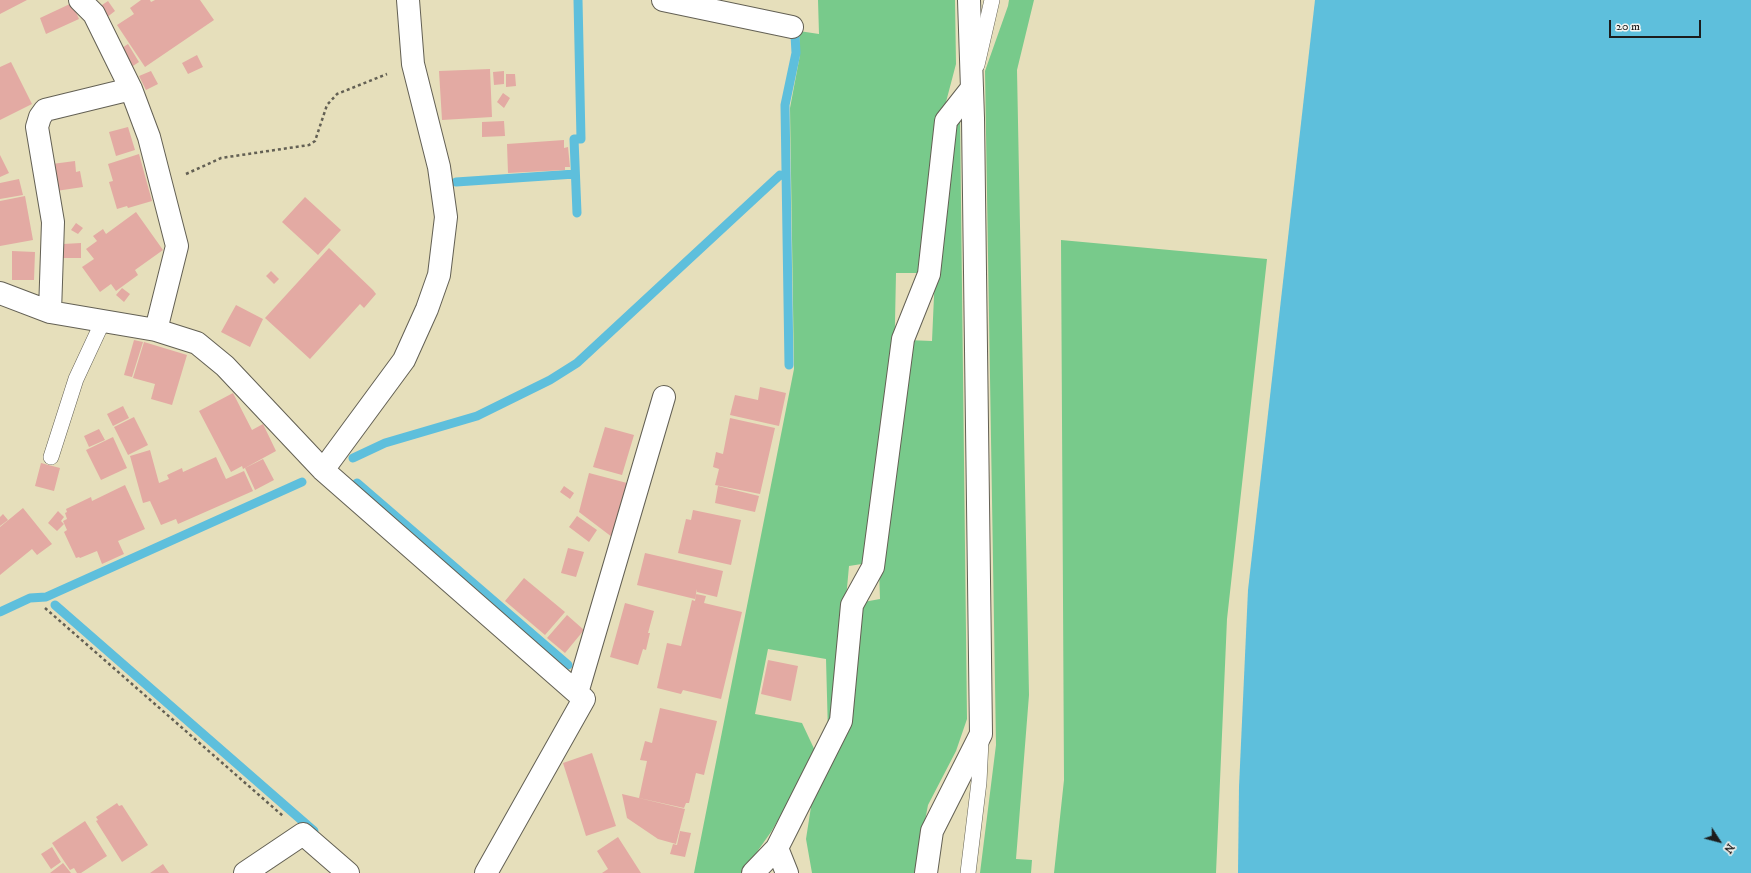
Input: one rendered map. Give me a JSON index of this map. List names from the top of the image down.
{
  "scale_bar": "20 m",
  "north": "bottom right"
}
